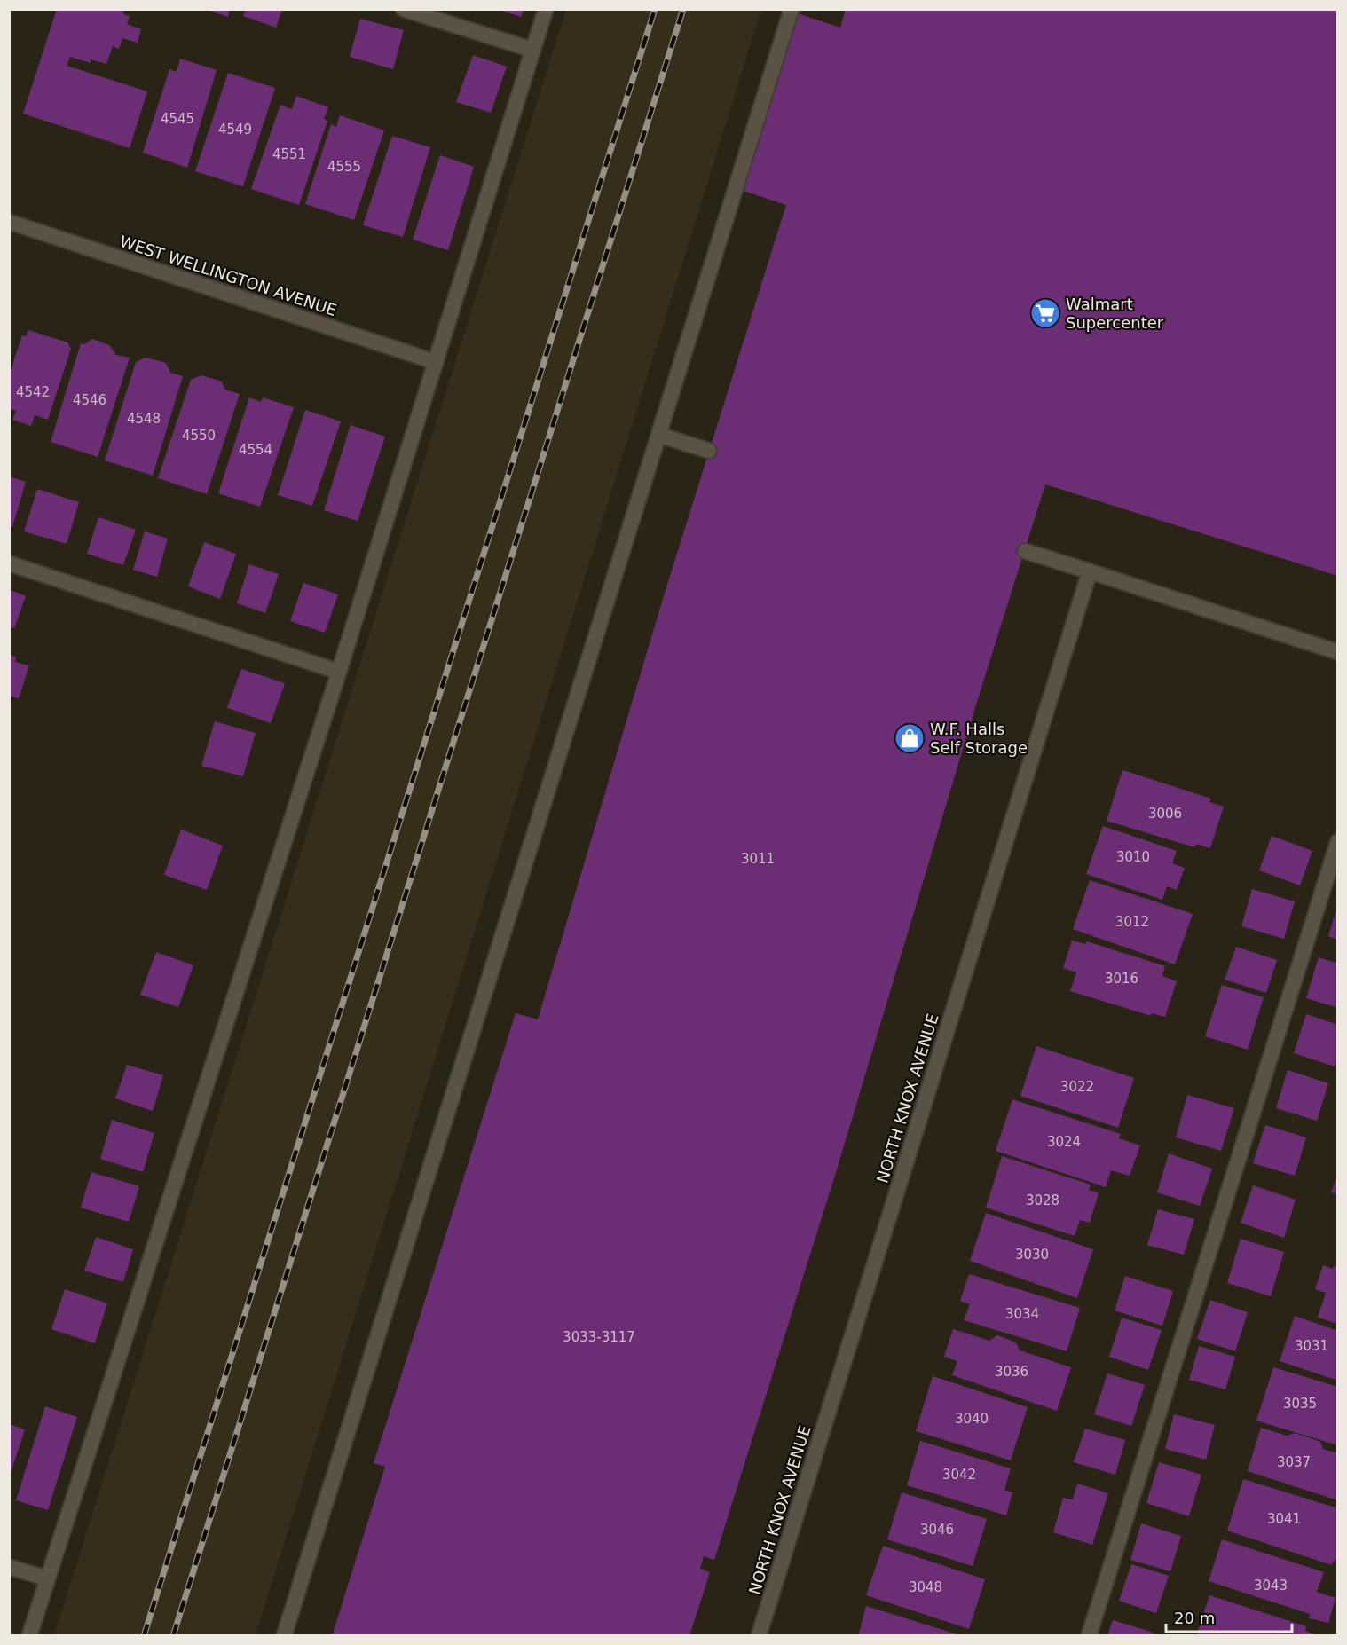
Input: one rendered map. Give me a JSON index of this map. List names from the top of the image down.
{
  "streets": {
    "street": ["WEST WELLINGTON AVENUE", "NORTH KNOX AVENUE"]
  },
  "places": {
    "supermarket": ["Walmart Supercenter"],
    "shop": ["W.F. Halls Self Storage"]
  },
  "house_numbers": [
    "4545",
    "4549",
    "4551",
    "4555",
    "4542",
    "4546",
    "4548",
    "4550",
    "4554",
    "3006",
    "3010",
    "3011",
    "3012",
    "3016",
    "3022",
    "3024",
    "3028",
    "3030",
    "3034",
    "3033-3117",
    "3031",
    "3036",
    "3035",
    "3040",
    "3037",
    "3042",
    "3041",
    "3046",
    "3043",
    "3048"
  ],
  "scale_bar": "20 m"
}
